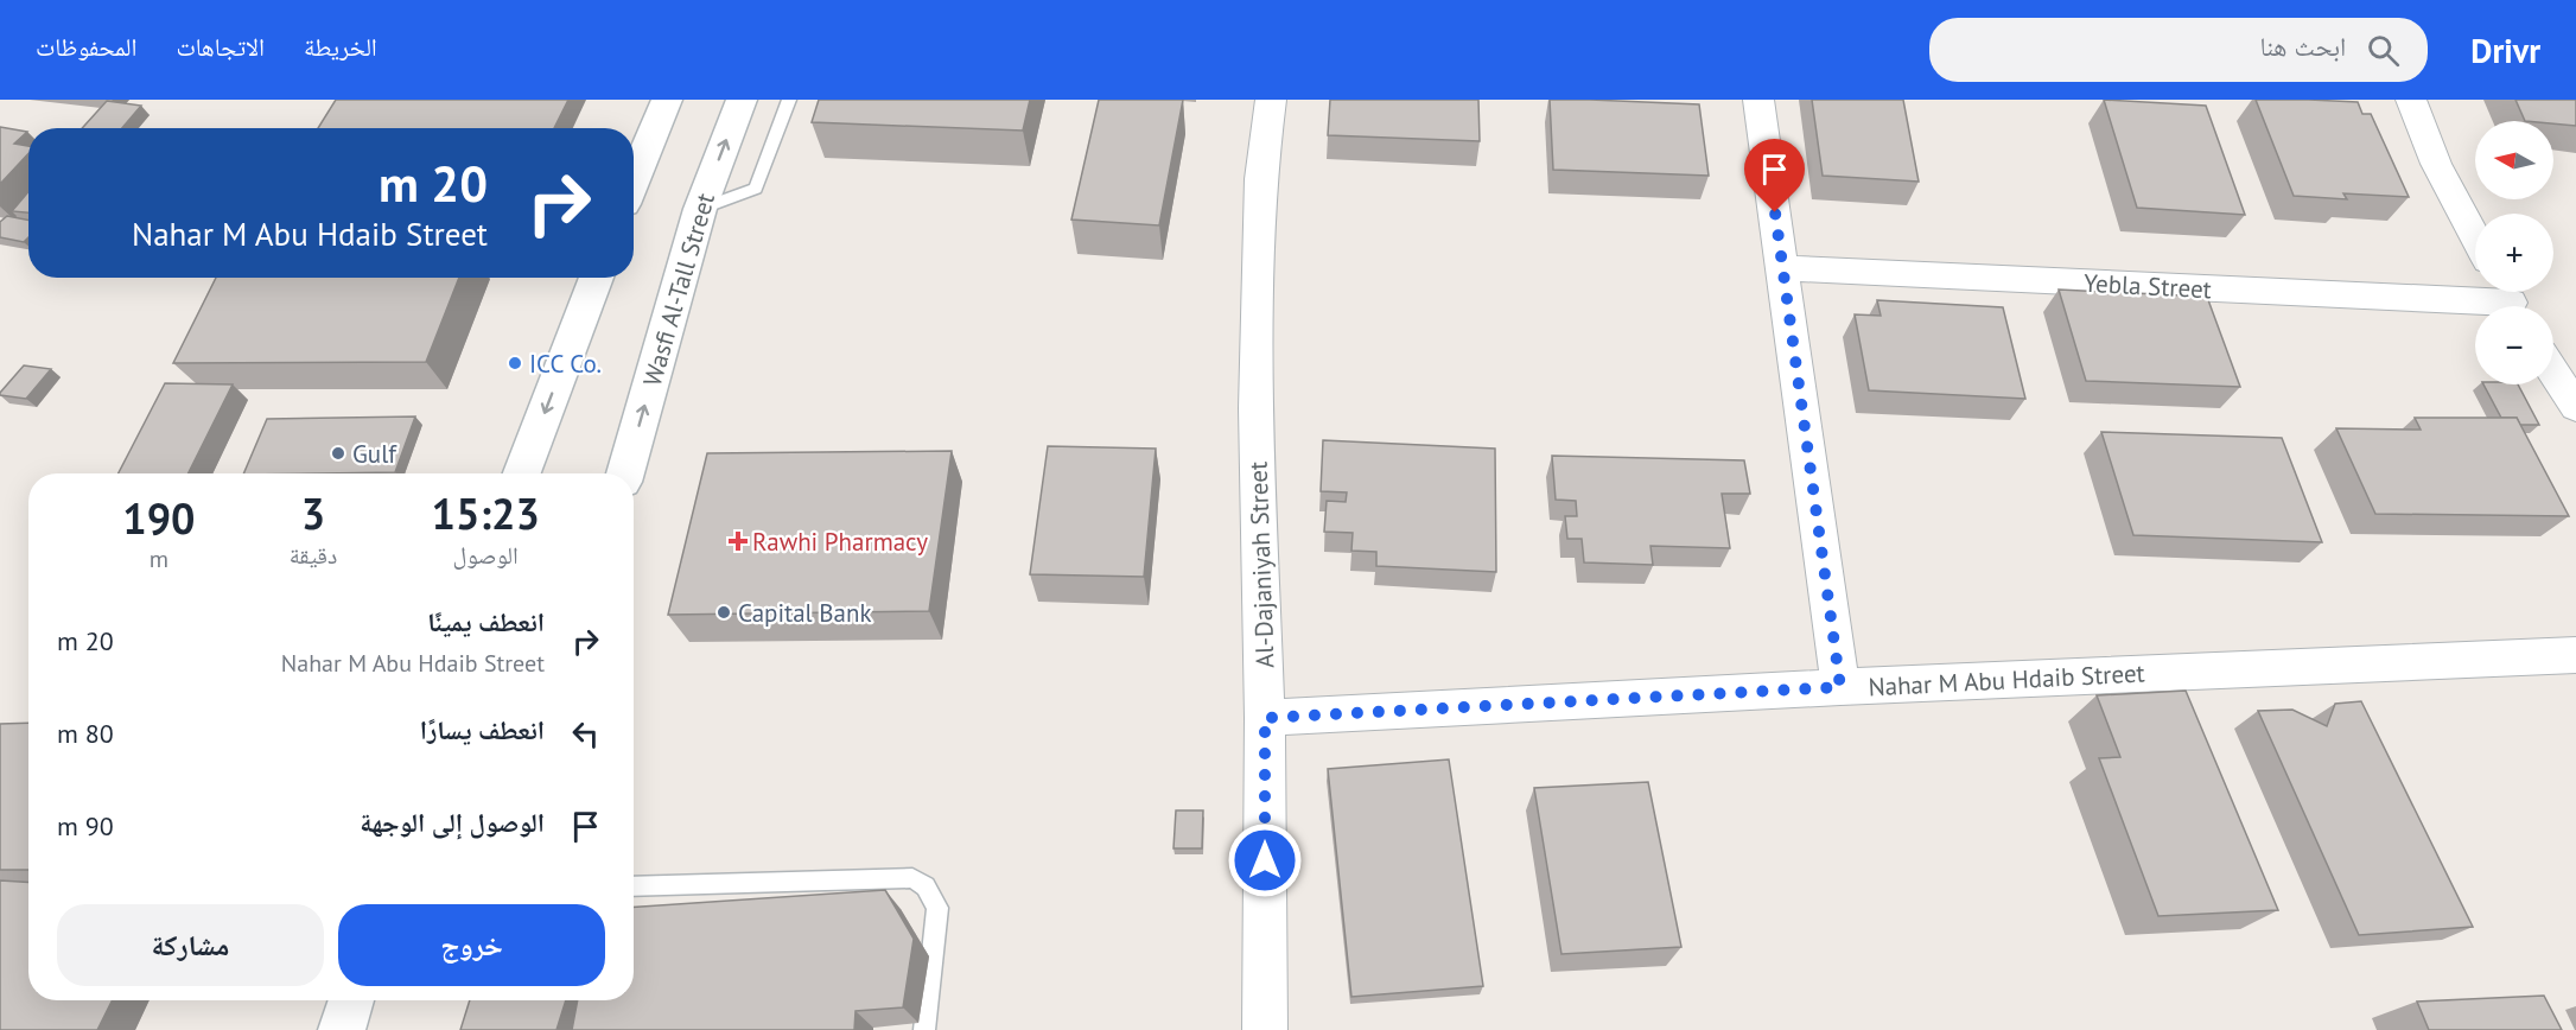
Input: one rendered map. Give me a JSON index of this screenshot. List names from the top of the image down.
{
  "streets": {
    "main road": ["Wasfi Al-Tall Street"],
    "street": ["Yebla Street", "Al-Dajaniyah Street", "Nahar M Abu Hdaib Street"]
  },
  "crossings": [
    ["Al-Dajaniyah Street", "Nahar M Abu Hdaib Street"]
  ],
  "places": {
    "other": ["ICC Co.", "Gulf", "Capital Bank"],
    "health": ["Rawhi Pharmacy"]
  },
  "north": "left",
  "page": {
    "header": "Drivr",
    "search": "ابحث هنا",
    "nav": ["الخريطة", "الاتجاهات", "المحفوظات"],
    "map_buttons": ["+", "−"],
    "turn": ["20 m", "Nahar M Abu Hdaib Street"],
    "eta": [
      "15:23",
      "الوصول",
      "3",
      "دقيقة",
      "190",
      "m"
    ],
    "list": [
      {
        "name": "انعطف يمينًا",
        "note": "Nahar M Abu Hdaib Street",
        "value": "20 m"
      },
      {
        "name": "انعطف يسارًا",
        "value": "80 m"
      },
      {
        "name": "الوصول إلى الوجهة",
        "value": "90 m"
      }
    ],
    "buttons": ["خروج", "مشاركة"]
  }
}
